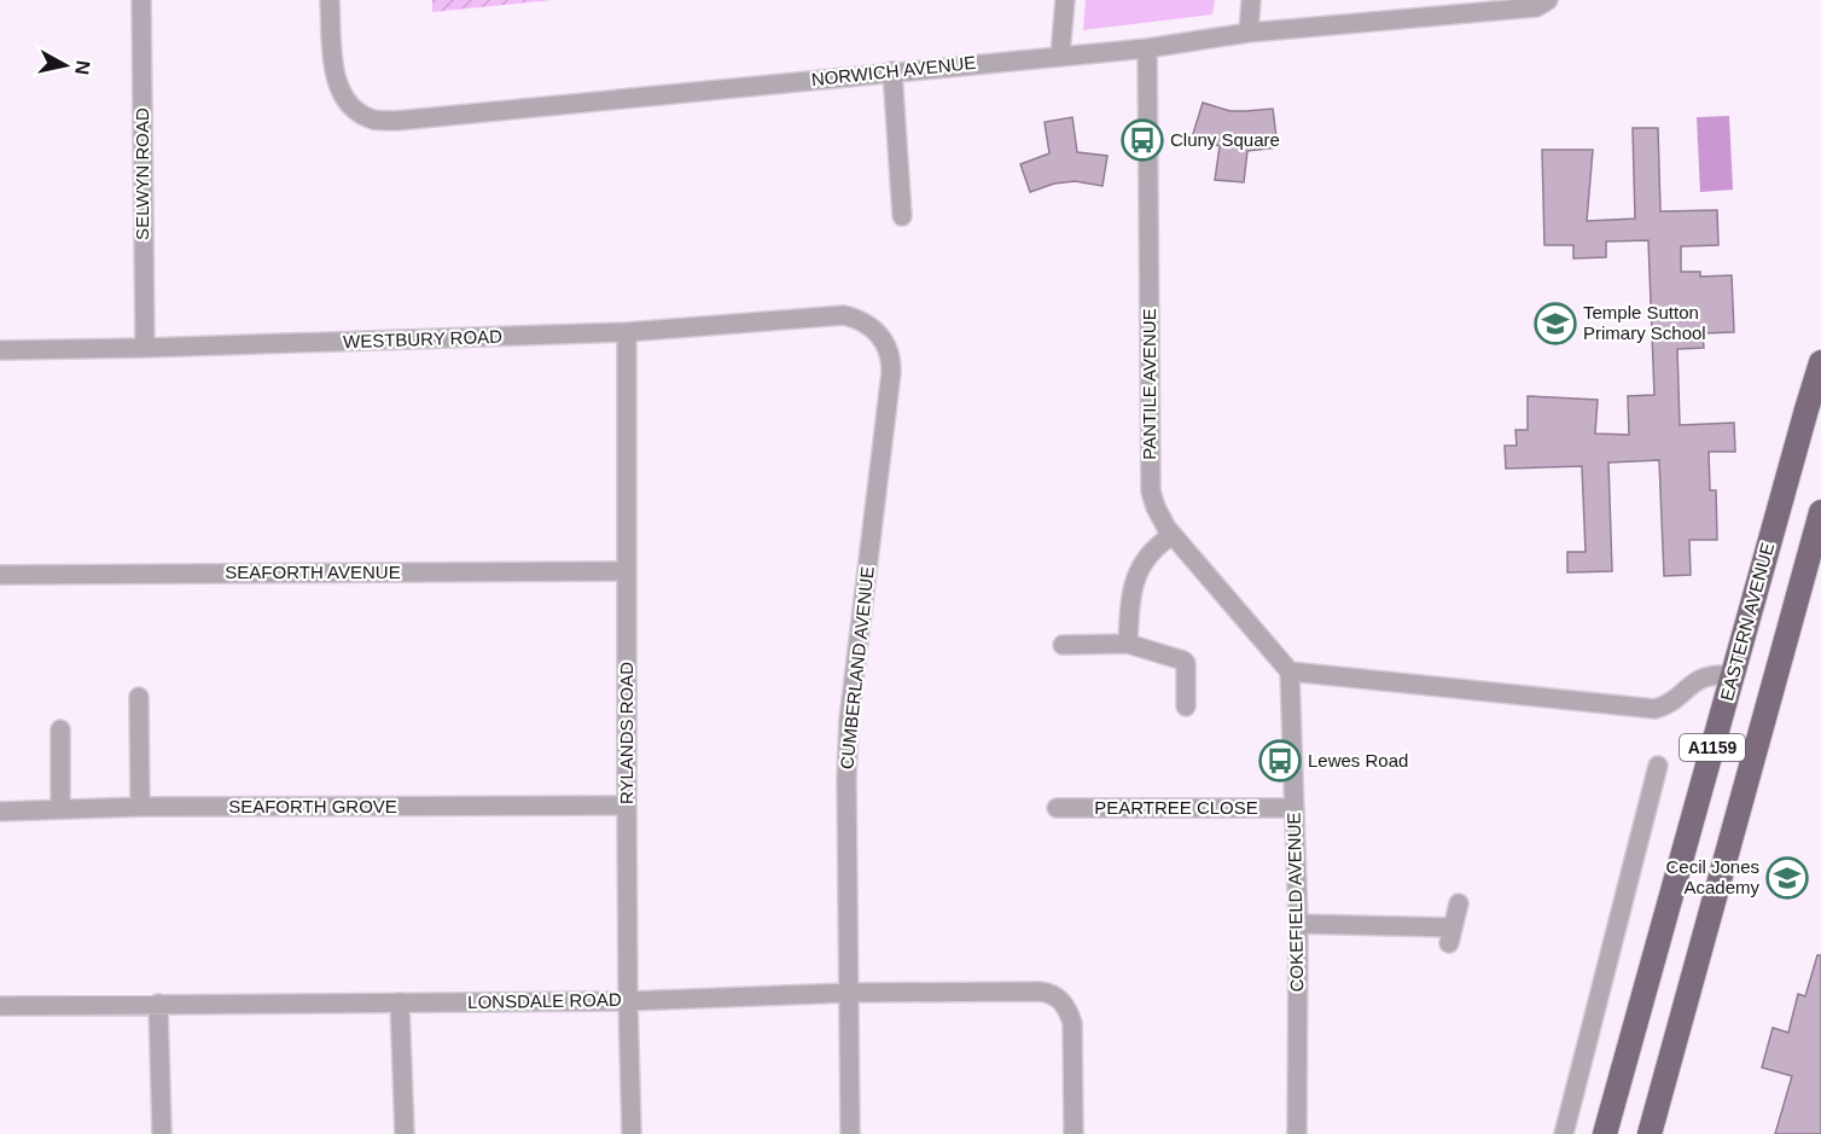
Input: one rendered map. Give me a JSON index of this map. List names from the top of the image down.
{
  "streets": {
    "main road": ["EASTERN AVENUE", "A1159"],
    "street": [
      "NORWICH AVENUE",
      "SELWYN ROAD",
      "WESTBURY ROAD",
      "PANTILE AVENUE",
      "SEAFORTH AVENUE",
      "CUMBERLAND AVENUE",
      "RYLANDS ROAD",
      "SEAFORTH GROVE",
      "PEARTREE CLOSE",
      "COKEFIELD AVENUE",
      "LONSDALE ROAD"
    ]
  },
  "crossings": [
    ["NORWICH AVENUE", "PANTILE AVENUE"],
    ["SELWYN ROAD", "WESTBURY ROAD"],
    ["WESTBURY ROAD", "CUMBERLAND AVENUE"],
    ["WESTBURY ROAD", "RYLANDS ROAD"],
    ["PANTILE AVENUE", "COKEFIELD AVENUE"],
    ["SEAFORTH AVENUE", "RYLANDS ROAD"],
    ["CUMBERLAND AVENUE", "LONSDALE ROAD"],
    ["RYLANDS ROAD", "SEAFORTH GROVE"],
    ["RYLANDS ROAD", "LONSDALE ROAD"],
    ["PEARTREE CLOSE", "COKEFIELD AVENUE"]
  ],
  "places": {
    "bus stop": ["Cluny Square", "Lewes Road"],
    "school or university": ["Temple Sutton Primary School", "Cecil Jones Academy"]
  },
  "north": "right"
}
